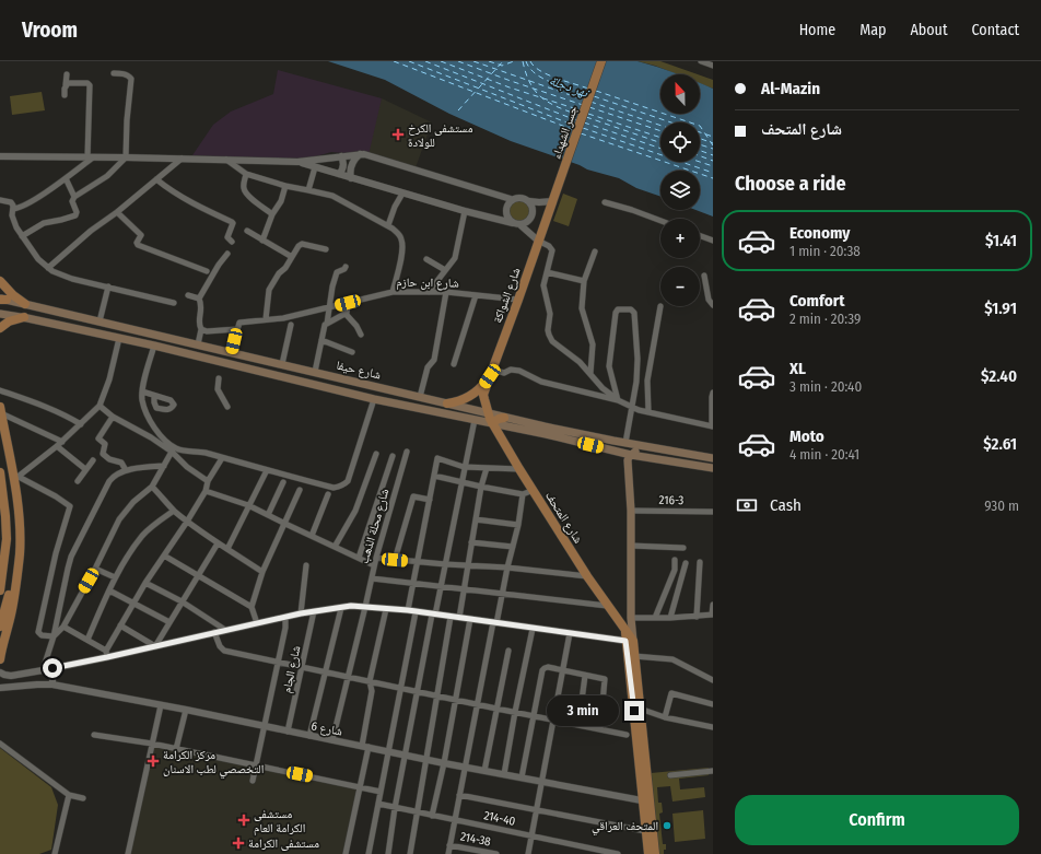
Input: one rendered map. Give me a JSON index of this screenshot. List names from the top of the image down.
{
  "streets": {
    "main road": [
      "جسر الشهداء",
      "شارع الشواكة",
      "شارع حيفا",
      "شارع المتحف"
    ],
    "street": [
      "شارع ابن حازم",
      "216-3",
      "شارع محلة الذهب",
      "شارع الجام",
      "شارع 6",
      "214-40",
      "214-38"
    ]
  },
  "crossings": [
    ["جسر الشهداء", "شارع الشواكة"],
    ["شارع ابن حازم", "شارع الشواكة"],
    ["شارع الشواكة", "شارع حيفا"],
    ["شارع الشواكة", "شارع المتحف"],
    ["شارع حيفا", "شارع المتحف"],
    ["شارع محلة الذهب", "شارع 6"],
    ["شارع الجام", "شارع 6"]
  ],
  "water": ["نهر دجلة"],
  "places": {
    "health": [
      "مستشفى الكرخ للولادة",
      "مركز الكرامة التخصصي لطب الاسنان",
      "مستشفى الكرامة العام",
      "مستشفى الكرامة"
    ],
    "other": ["المتحف العراقي"]
  },
  "north": "top",
  "page": {
    "header": "Vroom",
    "nav": [
      "Home",
      "Map",
      "About",
      "Contact"
    ],
    "banner": ["Al-Mazin", "شارع المتحف"],
    "map_buttons": ["+", "−"],
    "heading": "Choose a ride",
    "list": [
      {
        "name": "Economy",
        "note": "1 min · 20:38",
        "value": "$1.41"
      },
      {
        "name": "Comfort",
        "note": "2 min · 20:39",
        "value": "$1.91"
      },
      {
        "name": "XL",
        "note": "3 min · 20:40",
        "value": "$2.40"
      },
      {
        "name": "Moto",
        "note": "4 min · 20:41",
        "value": "$2.61"
      }
    ],
    "pay": ["Cash", "930 m"],
    "bubble": "3 min",
    "buttons": "Confirm"
  }
}
